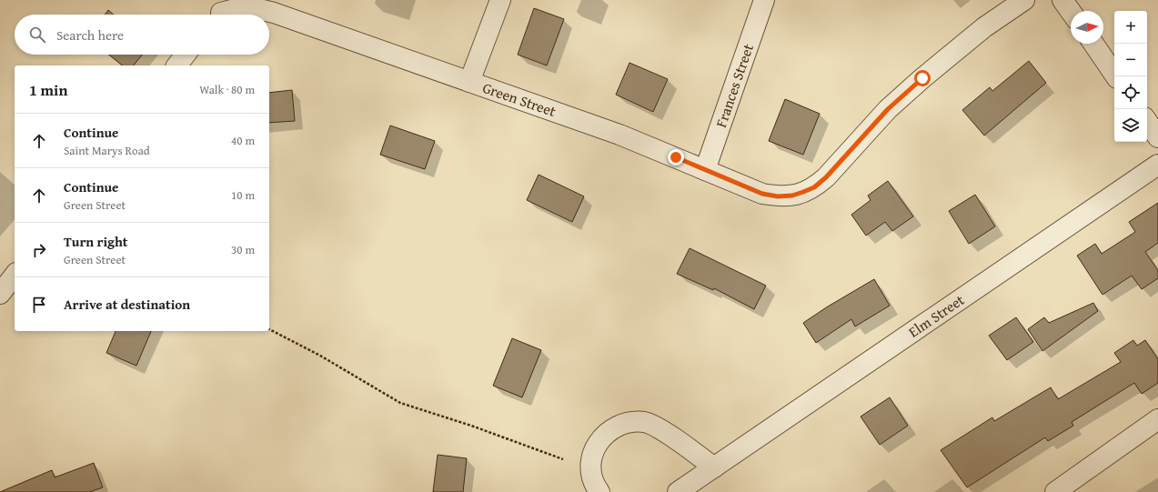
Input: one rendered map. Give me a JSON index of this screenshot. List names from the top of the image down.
{
  "streets": {
    "street": ["Frances Street", "Green Street", "Elm Street"]
  },
  "crossings": [
    ["Frances Street", "Green Street"]
  ],
  "north": "right",
  "page": {
    "map_buttons": ["+", "−"],
    "search": "Search here",
    "heading": ["1 min", "Walk · 80 m"],
    "list": [
      ["Continue", "Saint Marys Road", "40 m"],
      ["Continue", "Green Street", "10 m"],
      ["Turn right", "Green Street", "30 m"],
      "Arrive at destination"
    ]
  }
}
